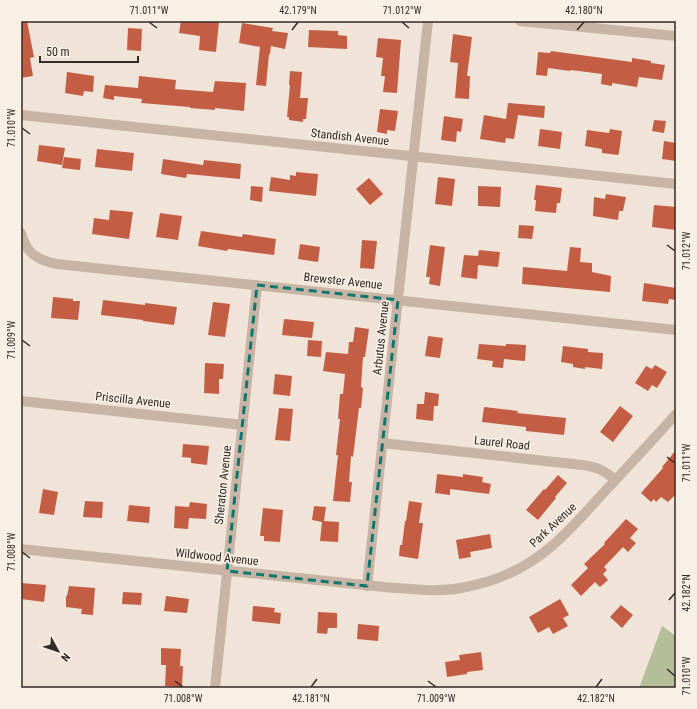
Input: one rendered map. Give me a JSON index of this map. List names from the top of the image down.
{
  "streets": {
    "street": [
      "Standish Avenue",
      "Brewster Avenue",
      "Arbutus Avenue",
      "Priscilla Avenue",
      "Laurel Road",
      "Sheraton Avenue",
      "Park Avenue",
      "Wildwood Avenue"
    ]
  },
  "crossings": [
    ["Standish Avenue", "Arbutus Avenue"],
    ["Brewster Avenue", "Arbutus Avenue"],
    ["Brewster Avenue", "Sheraton Avenue"],
    ["Arbutus Avenue", "Laurel Road"],
    ["Arbutus Avenue", "Wildwood Avenue"],
    ["Priscilla Avenue", "Sheraton Avenue"],
    ["Laurel Road", "Park Avenue"],
    ["Sheraton Avenue", "Wildwood Avenue"],
    ["Park Avenue", "Wildwood Avenue"]
  ],
  "scale_bar": "50 m",
  "north": "bottom right",
  "coordinates": [
    "71.011°W",
    "42.179°N",
    "71.012°W",
    "42.180°N",
    "71.010°W",
    "71.009°W",
    "71.008°W",
    "42.182°N",
    "42.181°N"
  ]
}
